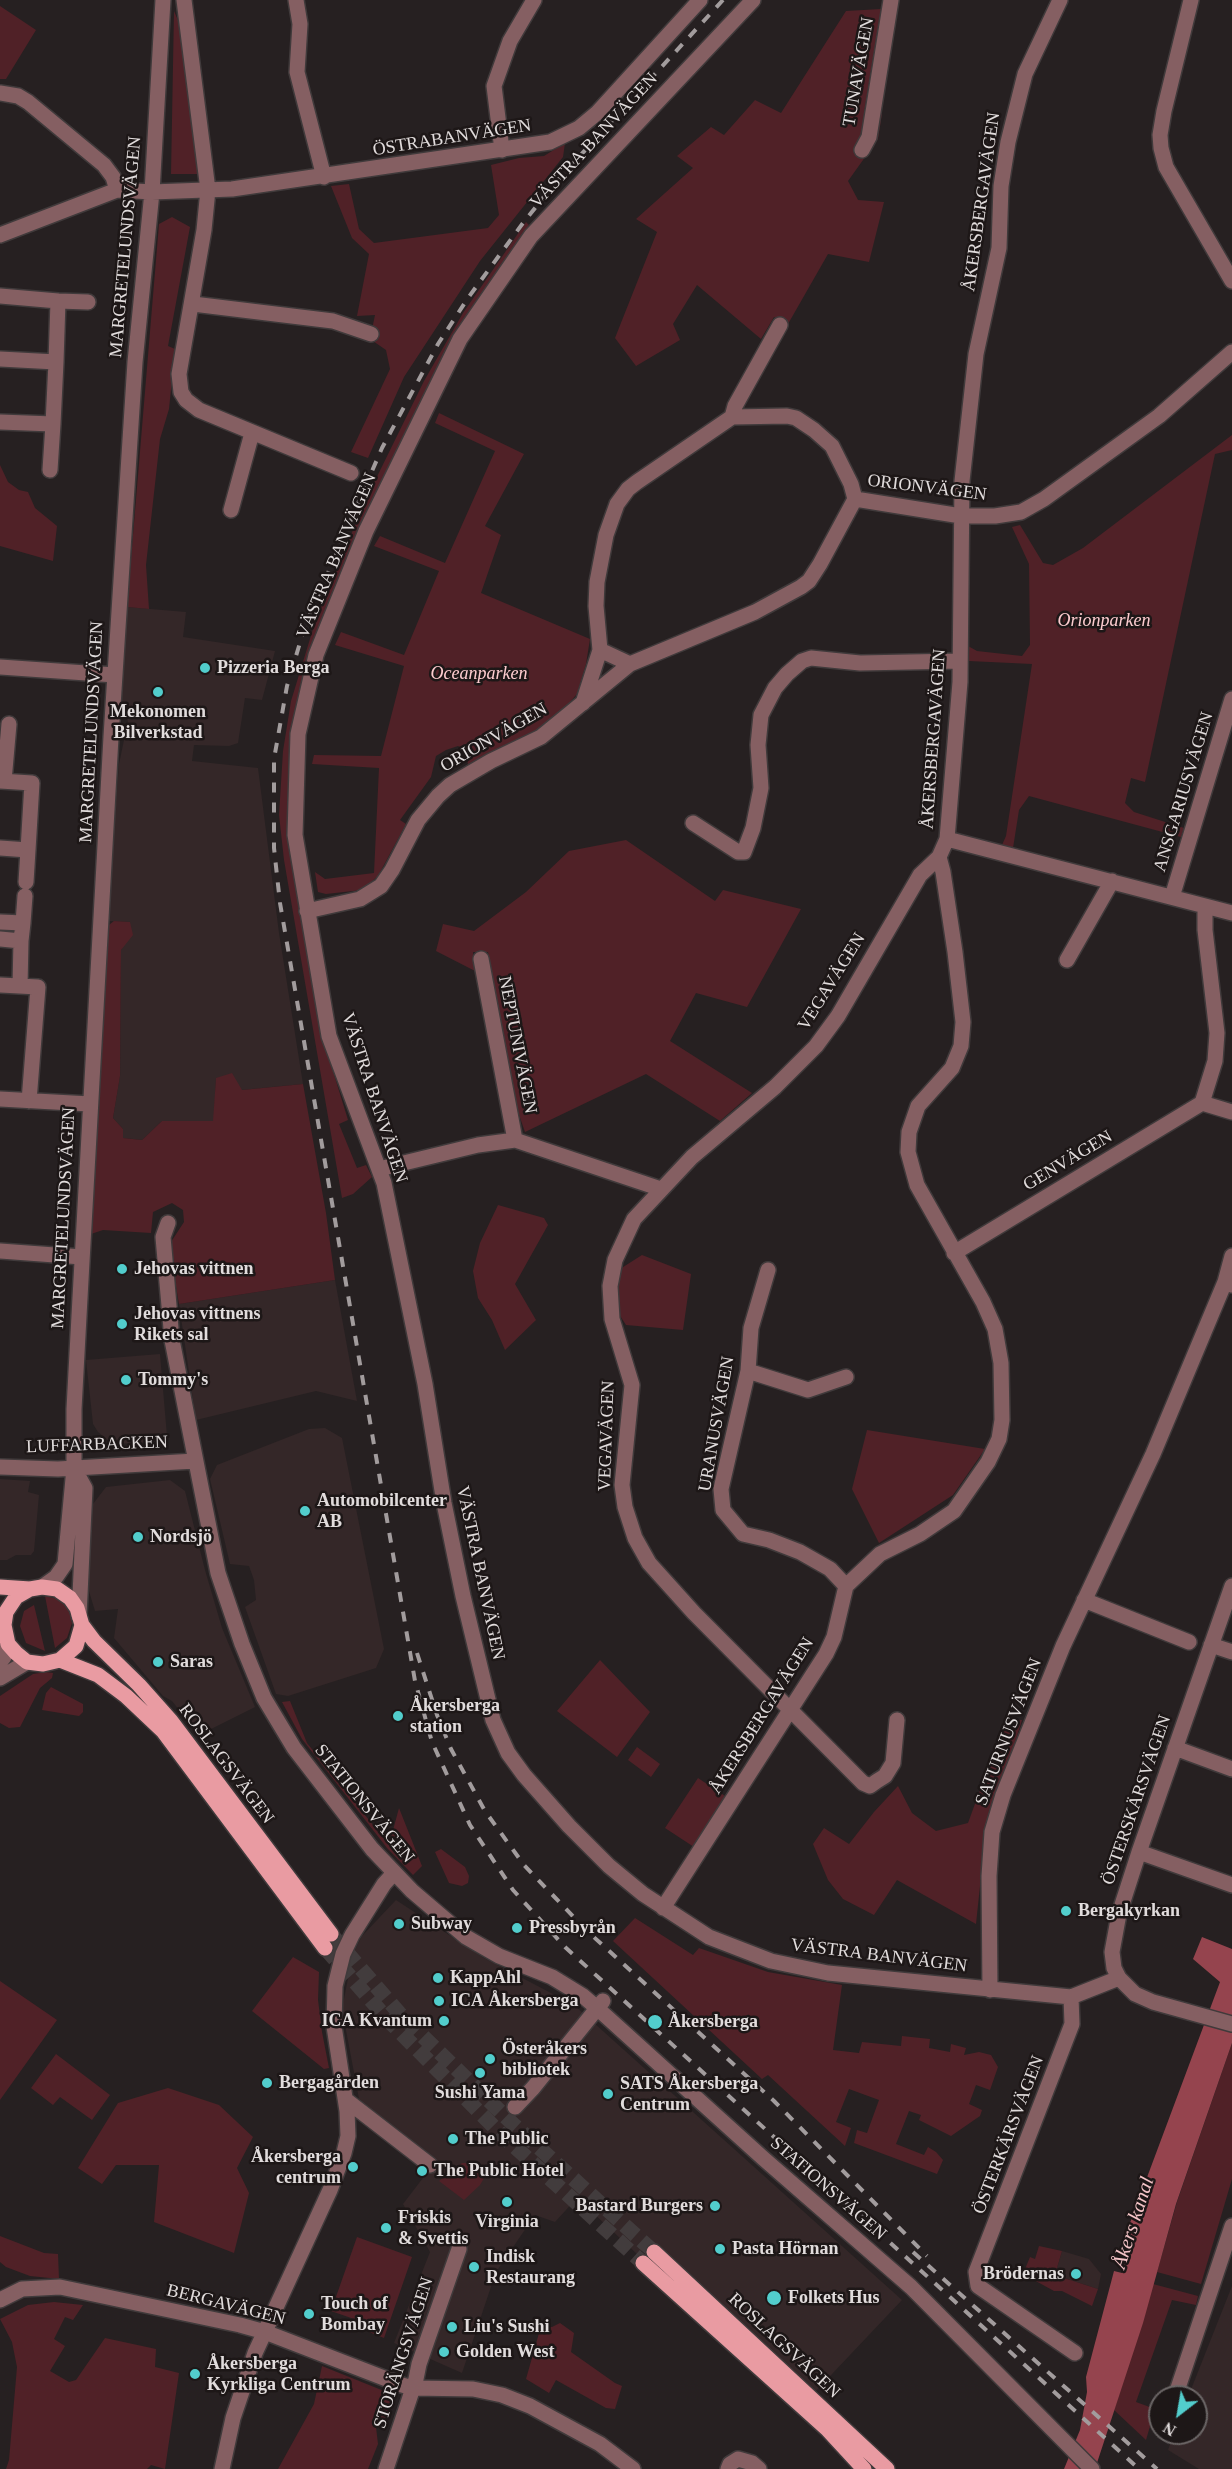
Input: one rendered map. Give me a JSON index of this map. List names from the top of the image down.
{
  "streets": {
    "main road": ["ROSLAGSVÄGEN"],
    "street": [
      "TUNAVÄGEN",
      "ÖSTRABANVÄGEN",
      "VÄSTRA BANVÄGEN",
      "ÅKERSBERGAVÄGEN",
      "MARGRETELUNDSVÄGEN",
      "ORIONVÄGEN",
      "ANSGARIUSVÄGEN",
      "VEGAVÄGEN",
      "NEPTUNIVÄGEN",
      "GENVÄGEN",
      "URANUSVÄGEN",
      "LUFFARBACKEN",
      "SATURNUSVÄGEN",
      "ÖSTERSKÄRSVÄGEN",
      "STATIONSVÄGEN",
      "ÖSTERKÄRSVÄGEN",
      "BERGAVÄGEN",
      "STORÄNGSVÄGEN"
    ]
  },
  "crossings": [
    ["ÖSTRABANVÄGEN", "MARGRETELUNDSVÄGEN"],
    ["VÄSTRA BANVÄGEN", "ÅKERSBERGAVÄGEN"],
    ["VÄSTRA BANVÄGEN", "ORIONVÄGEN"],
    ["VÄSTRA BANVÄGEN", "NEPTUNIVÄGEN"],
    ["VÄSTRA BANVÄGEN", "SATURNUSVÄGEN"],
    ["VÄSTRA BANVÄGEN", "ÖSTERSKÄRSVÄGEN"],
    ["VÄSTRA BANVÄGEN", "ÖSTERKÄRSVÄGEN"],
    ["ÅKERSBERGAVÄGEN", "ORIONVÄGEN"],
    ["ÅKERSBERGAVÄGEN", "VEGAVÄGEN"],
    ["ÅKERSBERGAVÄGEN", "GENVÄGEN"],
    ["ÅKERSBERGAVÄGEN", "URANUSVÄGEN"],
    ["MARGRETELUNDSVÄGEN", "LUFFARBACKEN"],
    ["MARGRETELUNDSVÄGEN", "ROSLAGSVÄGEN"],
    ["VEGAVÄGEN", "NEPTUNIVÄGEN"],
    ["LUFFARBACKEN", "STATIONSVÄGEN"],
    ["BERGAVÄGEN", "STORÄNGSVÄGEN"]
  ],
  "water": ["Åkers kanal"],
  "parks": ["Orionparken", "Oceanparken"],
  "places": [
    "Pizzeria Berga",
    "Mekonomen Bilverkstad",
    "Jehovas vittnen",
    "Jehovas vittnens Rikets sal",
    "Tommy's",
    "Automobilcenter AB",
    "Nordsjö",
    "Saras",
    "Åkersberga station",
    "Bergakyrkan",
    "Subway",
    "Pressbyrån",
    "KappAhl",
    "ICA Åkersberga",
    "ICA Kvantum",
    "Åkersberga",
    "Österåkers bibliotek",
    "Sushi Yama",
    "Bergagården",
    "SATS Åkersberga Centrum",
    "The Public",
    "Åkersberga centrum",
    "The Public Hotel",
    "Virginia",
    "Bastard Burgers",
    "Friskis & Svettis",
    "Pasta Hörnan",
    "Indisk Restaurang",
    "Brödernas",
    "Folkets Hus",
    "Touch of Bombay",
    "Liu's Sushi",
    "Golden West",
    "Åkersberga Kyrkliga Centrum"
  ],
  "north": "bottom left"
}
